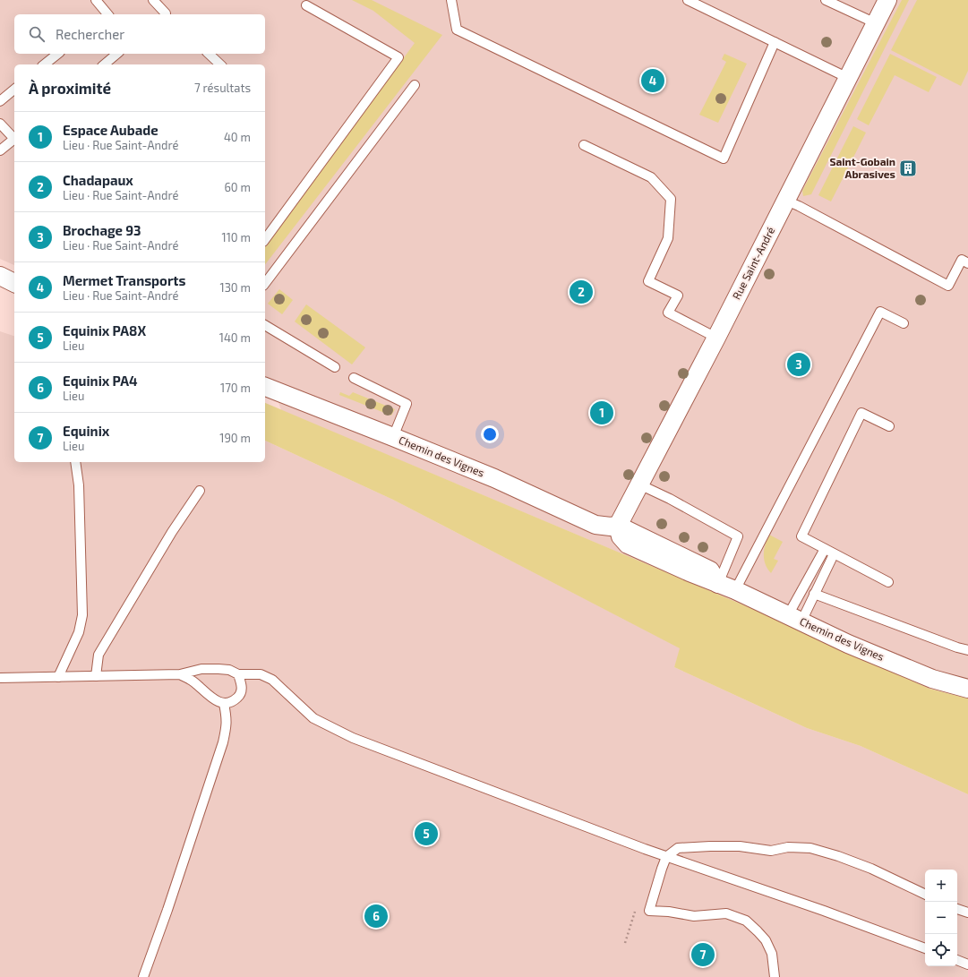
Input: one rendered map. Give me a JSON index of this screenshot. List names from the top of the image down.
{
  "streets": {
    "street": ["Rue Saint-André", "Chemin des Vignes"]
  },
  "crossings": [
    ["Rue Saint-André", "Chemin des Vignes"]
  ],
  "places": {
    "building": ["Saint-Gobain Abrasives"]
  },
  "page": {
    "search": "Rechercher",
    "heading": ["À proximité", "7 résultats"],
    "pins": [
      "4",
      "2",
      "3",
      "1",
      "5",
      "6",
      "7"
    ],
    "list": [
      {
        "mark": "1",
        "name": "Espace Aubade",
        "note": "Lieu · Rue Saint-André",
        "value": "40 m"
      },
      {
        "mark": "2",
        "name": "Chadapaux",
        "note": "Lieu · Rue Saint-André",
        "value": "60 m"
      },
      {
        "mark": "3",
        "name": "Brochage 93",
        "note": "Lieu · Rue Saint-André",
        "value": "110 m"
      },
      {
        "mark": "4",
        "name": "Mermet Transports",
        "note": "Lieu · Rue Saint-André",
        "value": "130 m"
      },
      {
        "mark": "5",
        "name": "Equinix PA8X",
        "note": "Lieu",
        "value": "140 m"
      },
      {
        "mark": "6",
        "name": "Equinix PA4",
        "note": "Lieu",
        "value": "170 m"
      },
      {
        "mark": "7",
        "name": "Equinix",
        "note": "Lieu",
        "value": "190 m"
      }
    ],
    "map_buttons": ["+", "−"]
  }
}
